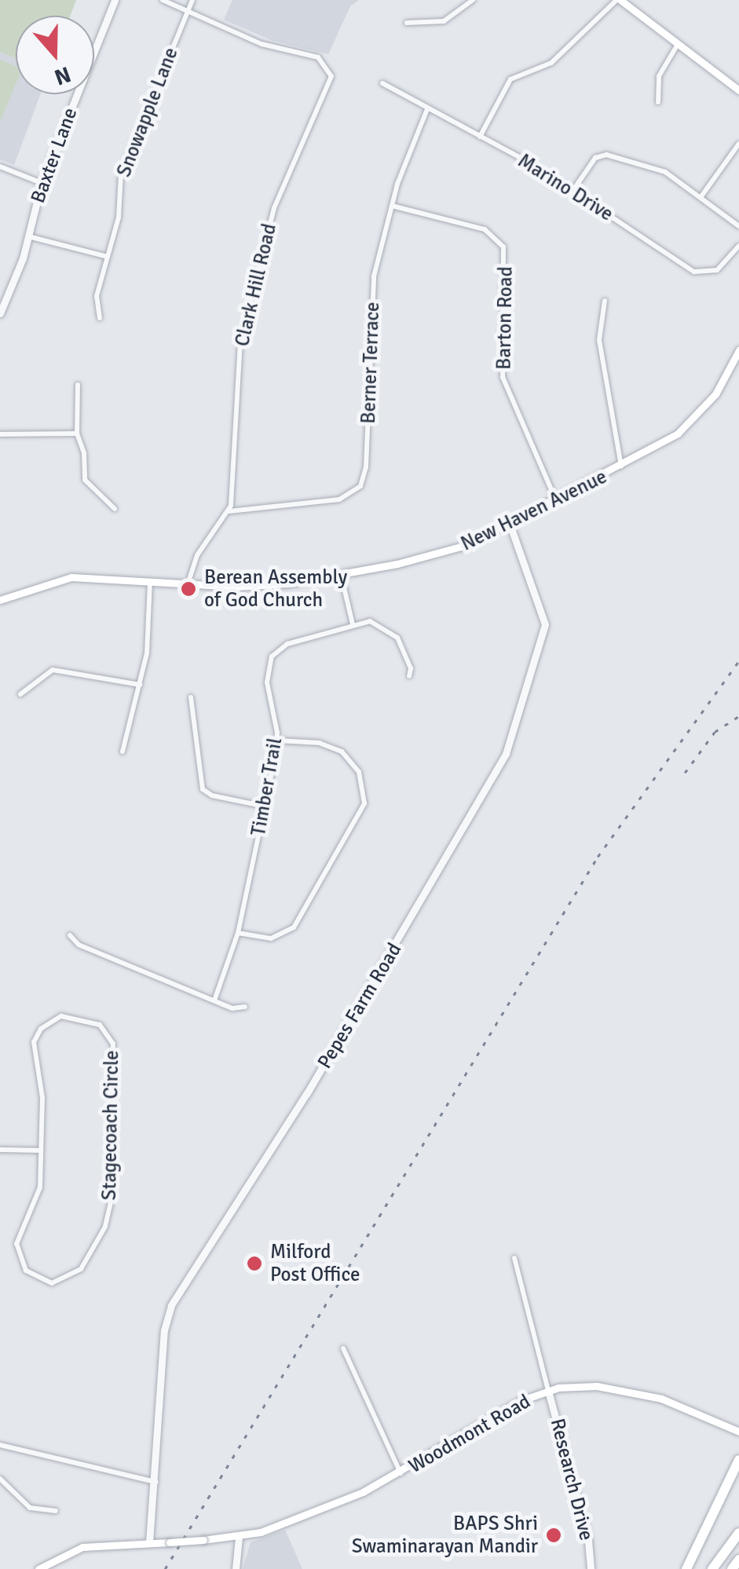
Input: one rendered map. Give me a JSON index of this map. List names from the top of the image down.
{
  "streets": {
    "main road": ["New Haven Avenue", "Woodmont Road"],
    "street": [
      "Snowapple Lane",
      "Baxter Lane",
      "Marino Drive",
      "Clark Hill Road",
      "Barton Road",
      "Berner Terrace",
      "Timber Trail",
      "Pepes Farm Road",
      "Stagecoach Circle",
      "Research Drive"
    ]
  },
  "crossings": [
    ["Snowapple Lane", "Clark Hill Road"],
    ["Marino Drive", "Berner Terrace"],
    ["Clark Hill Road", "Berner Terrace"],
    ["Barton Road", "Berner Terrace"],
    ["Barton Road", "New Haven Avenue"],
    ["New Haven Avenue", "Pepes Farm Road"],
    ["Woodmont Road", "Research Drive"]
  ],
  "places": ["Berean Assembly of God Church", "Milford Post Office", "BAPS Shri Swaminarayan Mandir"],
  "north": "bottom"
}
